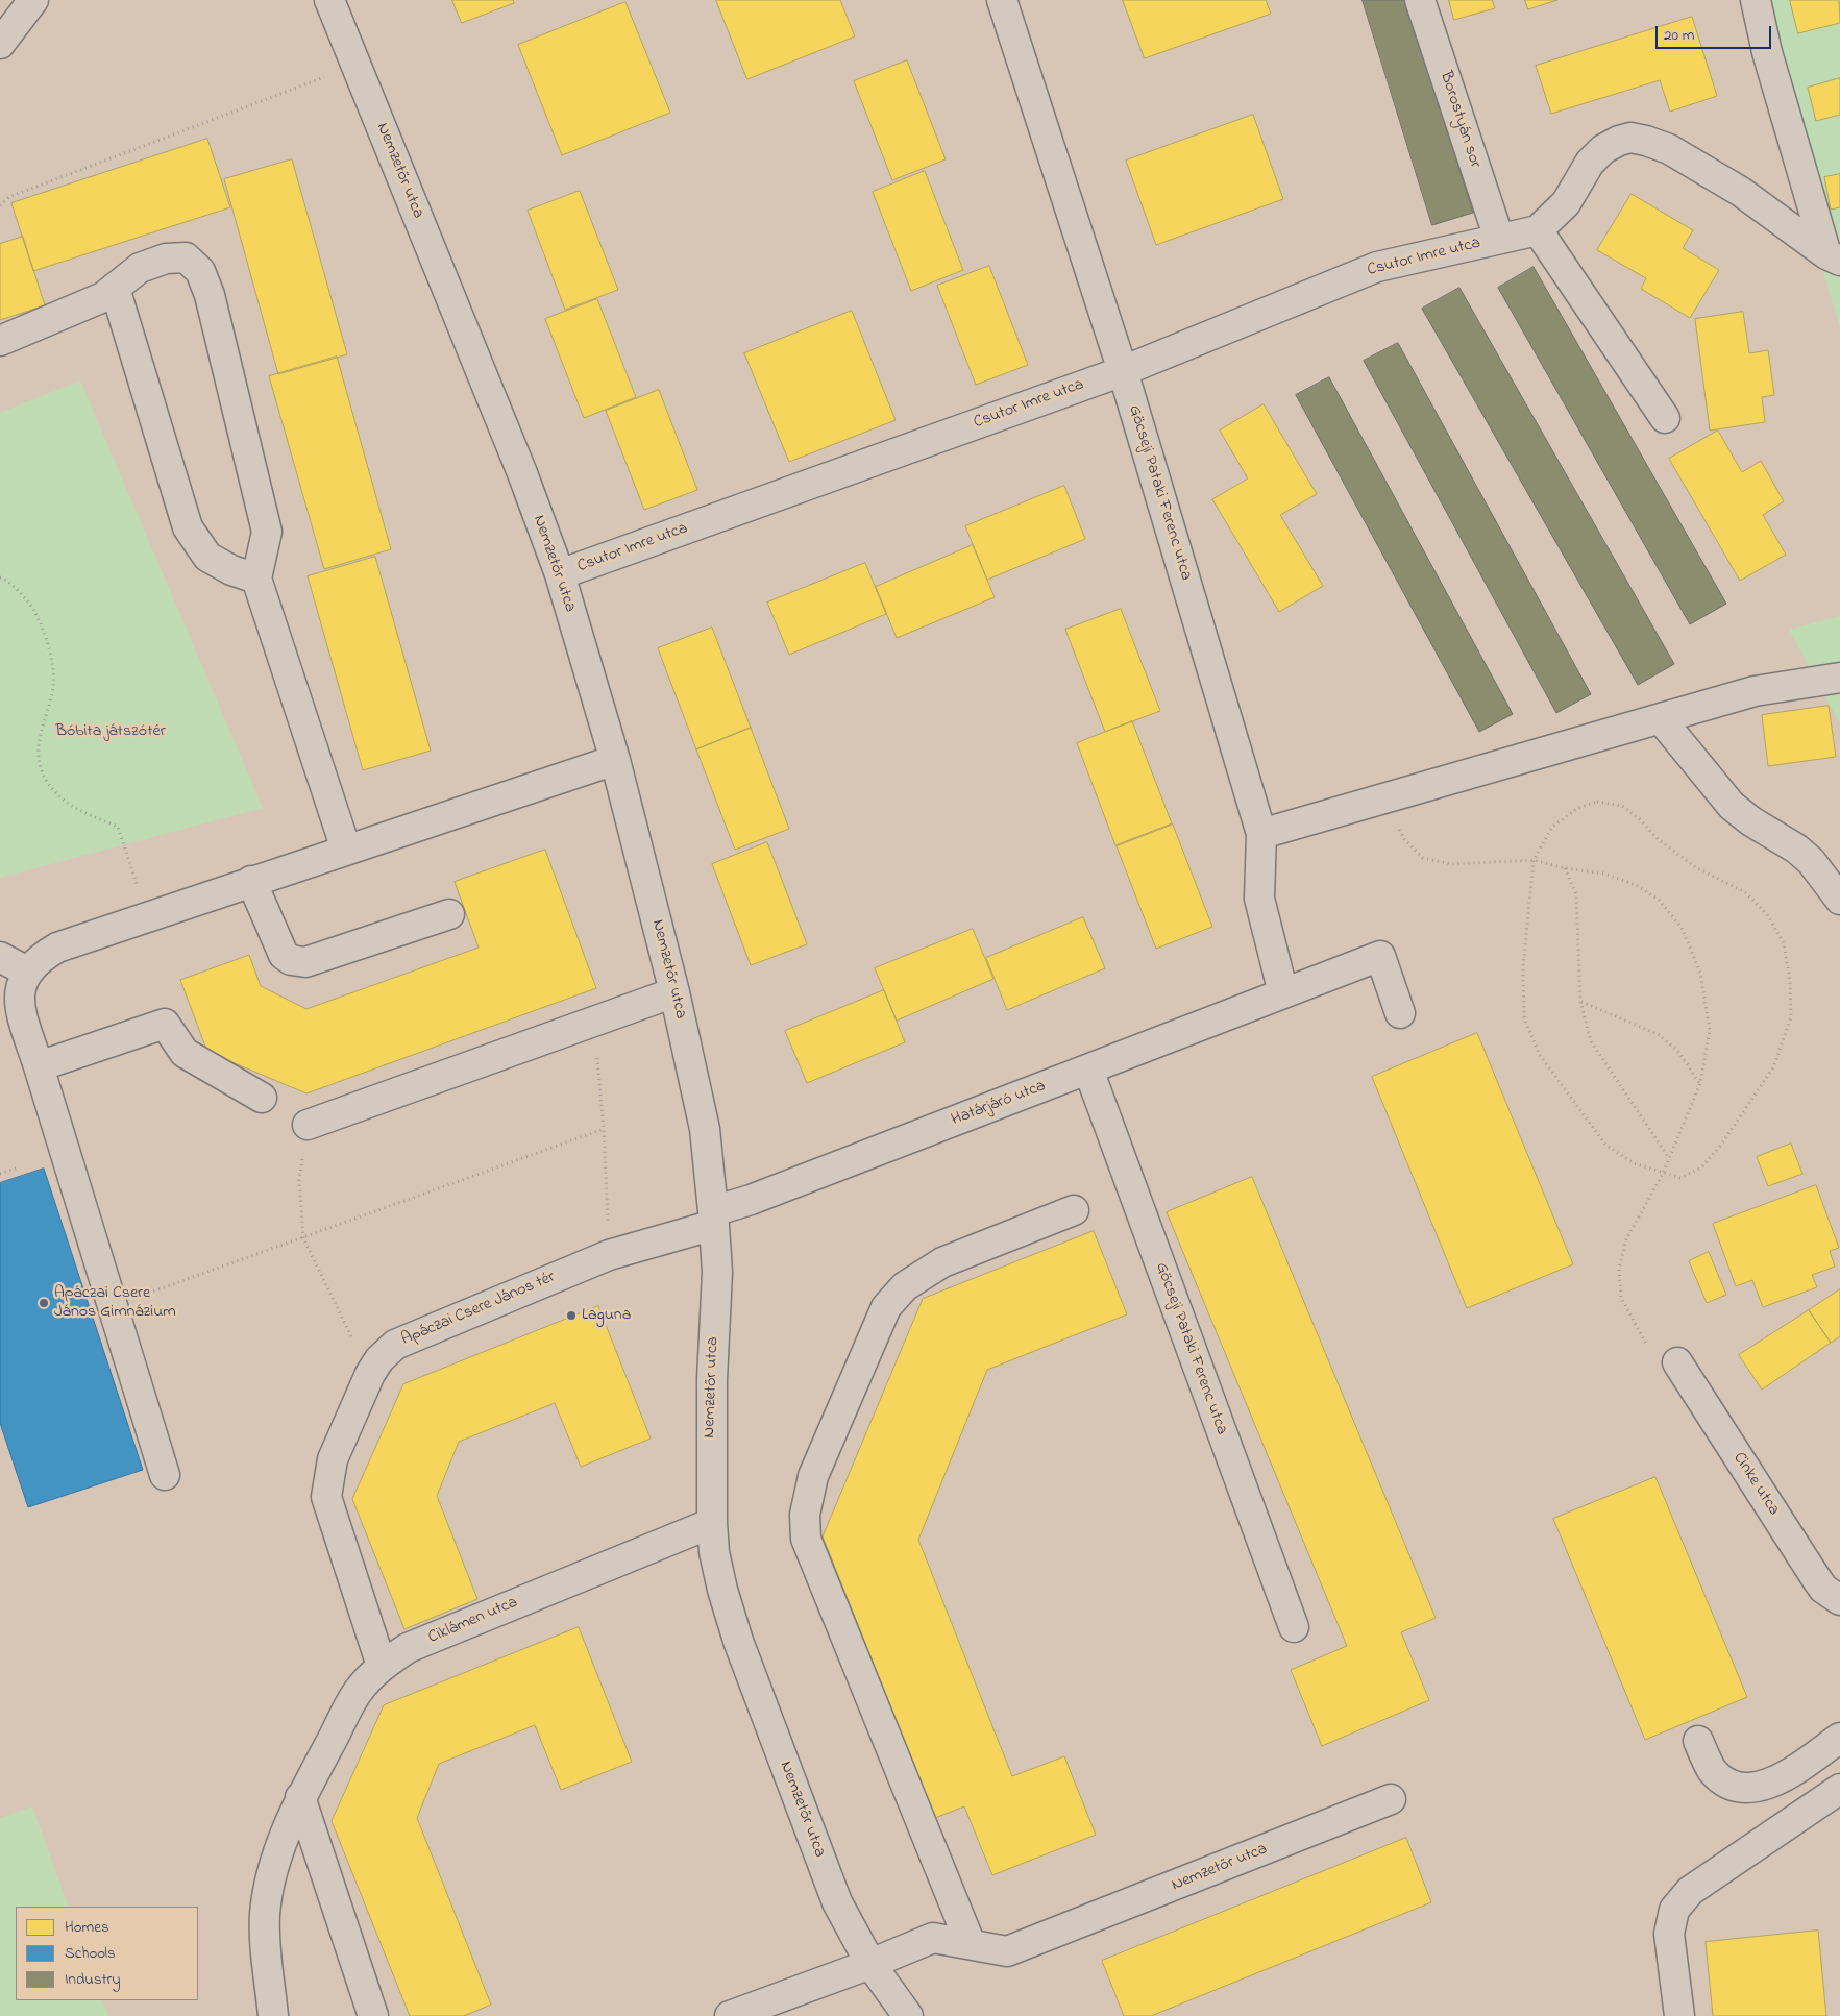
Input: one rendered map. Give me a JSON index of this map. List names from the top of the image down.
{
  "streets": {
    "street": [
      "Borostyán sor",
      "Nemzetőr utca",
      "Csutor Imre utca",
      "Göcseji Pataki Ferenc utca",
      "Határjáró utca",
      "Apáczai Csere János tér",
      "Cinke utca",
      "Ciklámen utca"
    ]
  },
  "crossings": [
    ["Borostyán sor", "Csutor Imre utca"],
    ["Nemzetőr utca", "Csutor Imre utca"],
    ["Nemzetőr utca", "Határjáró utca"],
    ["Nemzetőr utca", "Apáczai Csere János tér"],
    ["Nemzetőr utca", "Ciklámen utca"],
    ["Csutor Imre utca", "Göcseji Pataki Ferenc utca"],
    ["Göcseji Pataki Ferenc utca", "Határjáró utca"],
    ["Határjáró utca", "Apáczai Csere János tér"],
    ["Apáczai Csere János tér", "Ciklámen utca"]
  ],
  "parks": ["Bóbita játszótér"],
  "places": ["Apáczai Csere János Gimnázium", "Laguna"],
  "legend": ["Homes", "Schools", "Industry"],
  "scale_bar": "20 m"
}
